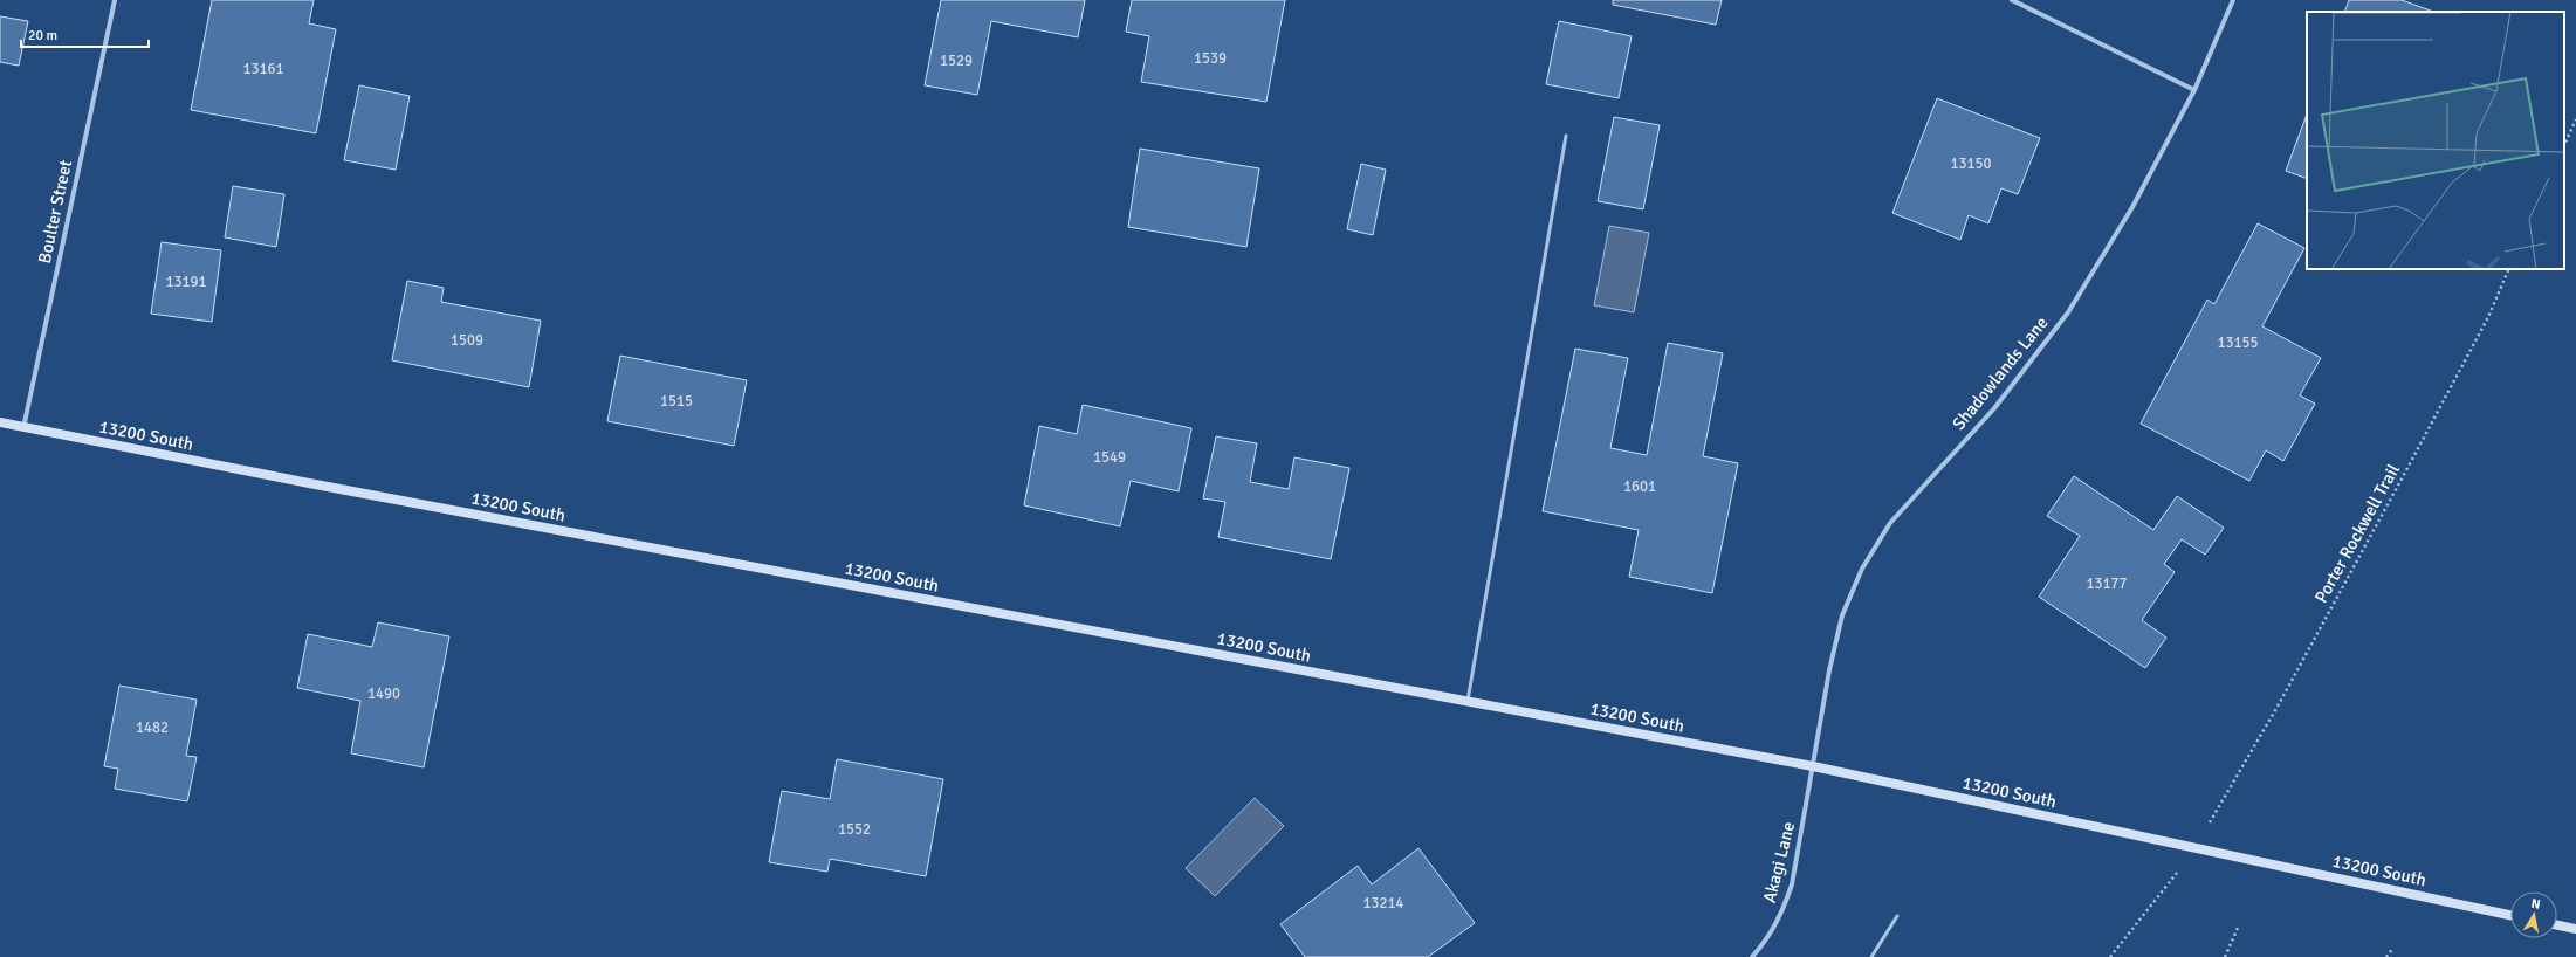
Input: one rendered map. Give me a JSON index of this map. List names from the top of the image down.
{
  "streets": {
    "street": [
      "Boulter Street",
      "Shadowlands Lane",
      "13200 South",
      "Akagi Lane"
    ],
    "path": ["Porter Rockwell Trail"]
  },
  "crossings": [
    ["Boulter Street", "13200 South"],
    ["Shadowlands Lane", "13200 South"],
    ["Shadowlands Lane", "Akagi Lane"],
    ["13200 South", "Akagi Lane"]
  ],
  "house_numbers": [
    "1539",
    "1529",
    "13161",
    "13150",
    "13191",
    "1509",
    "13155",
    "1515",
    "1549",
    "1601",
    "13177",
    "1490",
    "1482",
    "1552",
    "13214"
  ],
  "scale_bar": "20 m",
  "north": "top"
}
